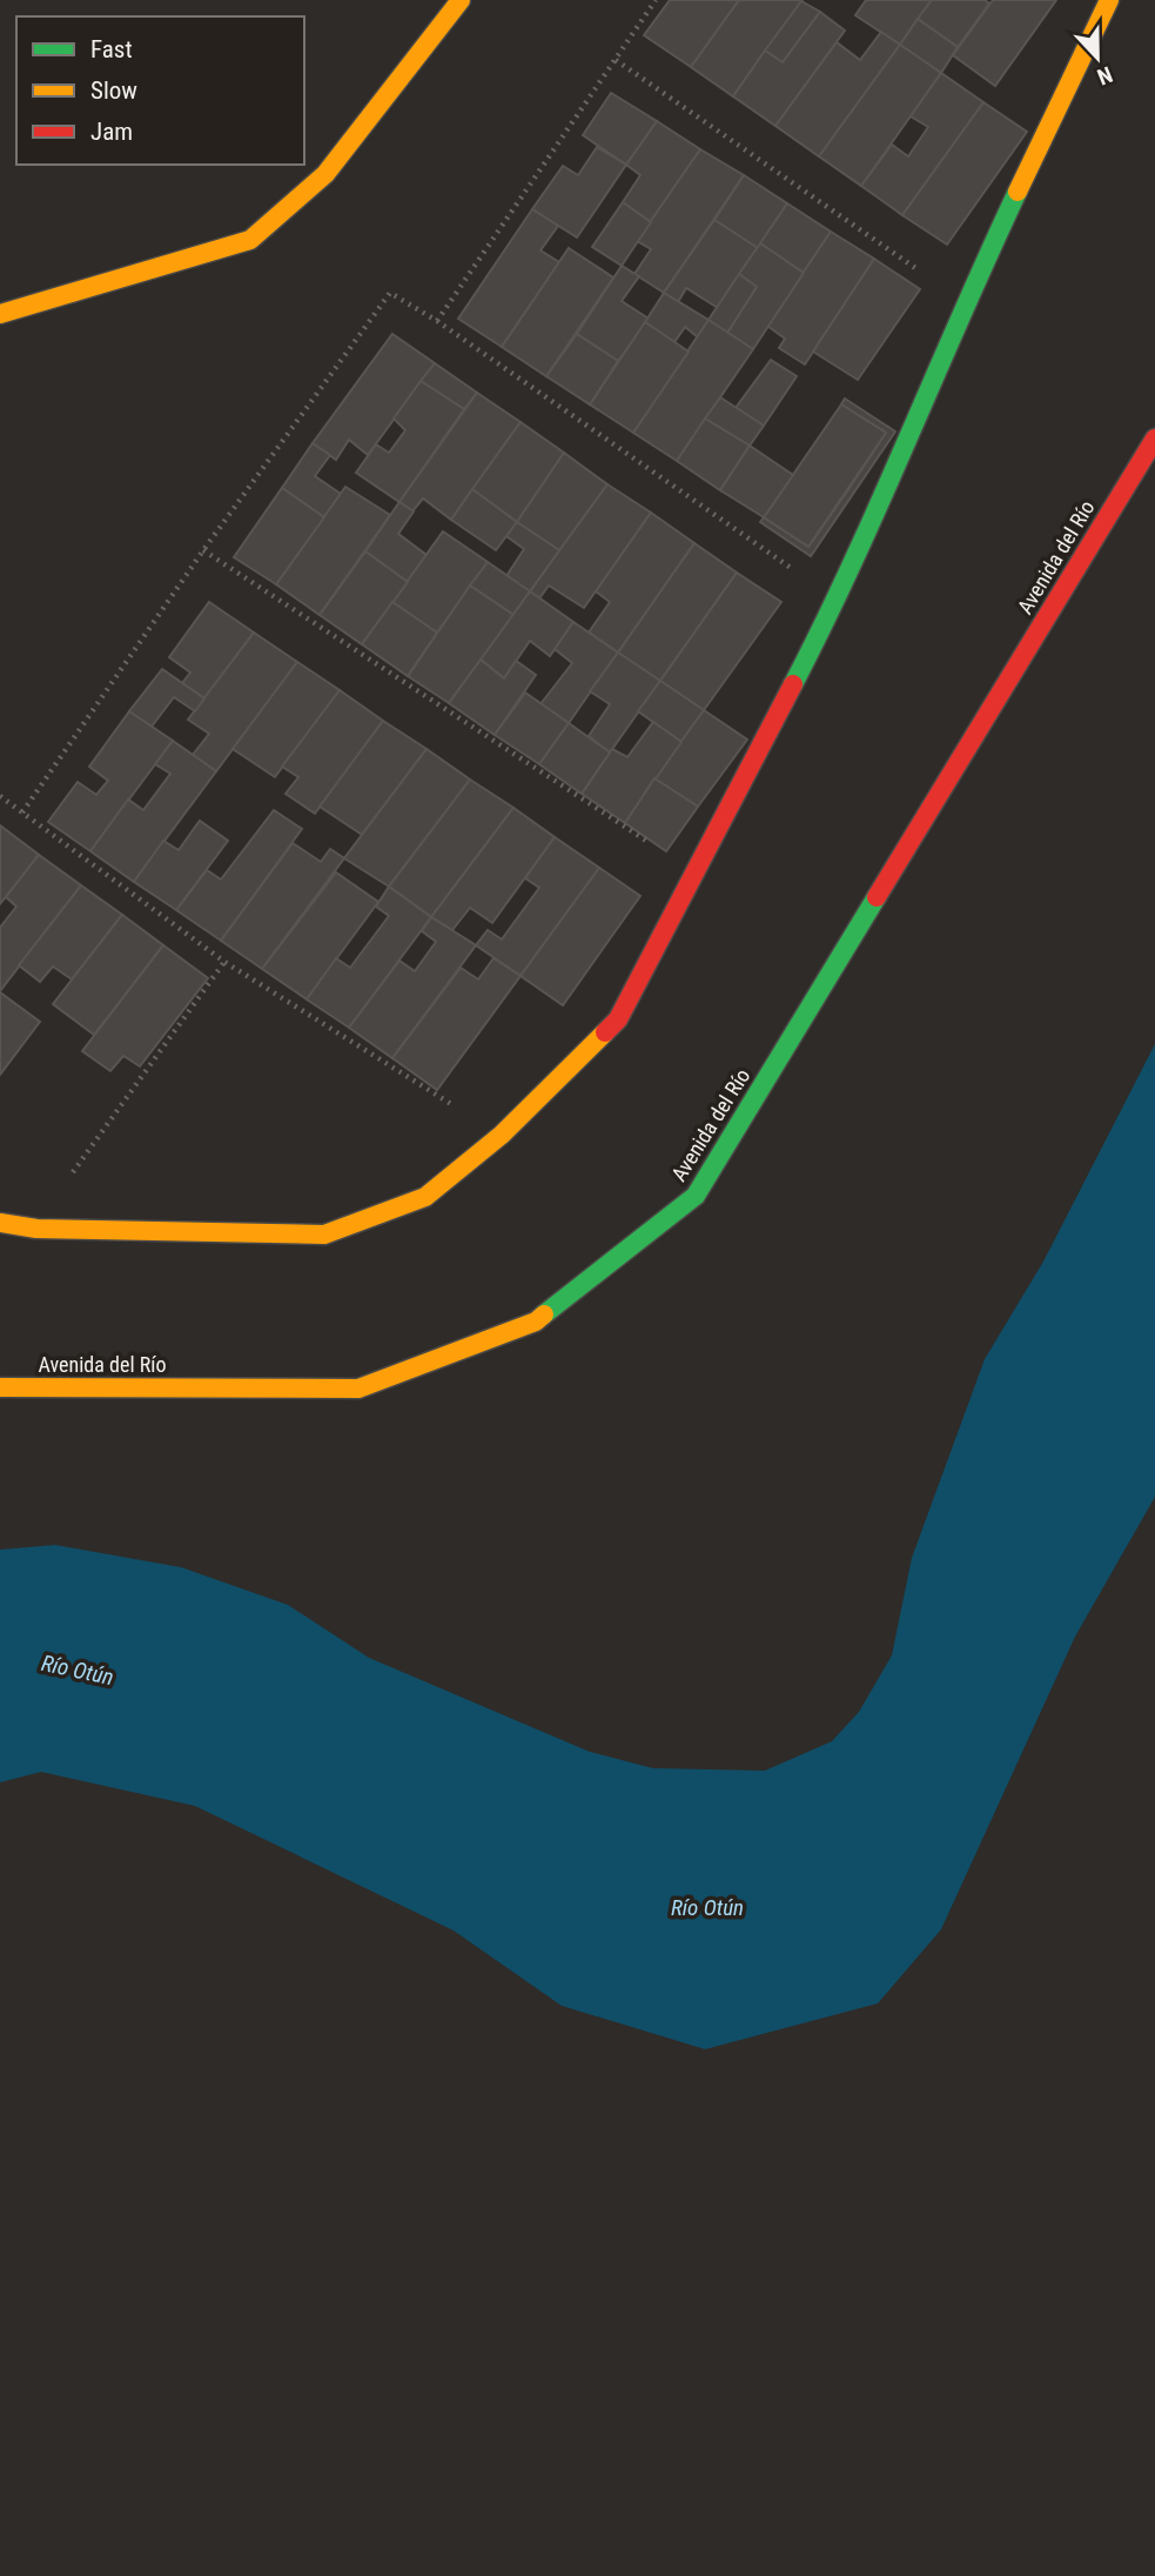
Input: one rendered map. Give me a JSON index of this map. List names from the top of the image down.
{
  "streets": {
    "street": ["Avenida del Río"]
  },
  "water": ["Río Otún"],
  "legend": ["Fast", "Slow", "Jam"],
  "north": "bottom"
}
